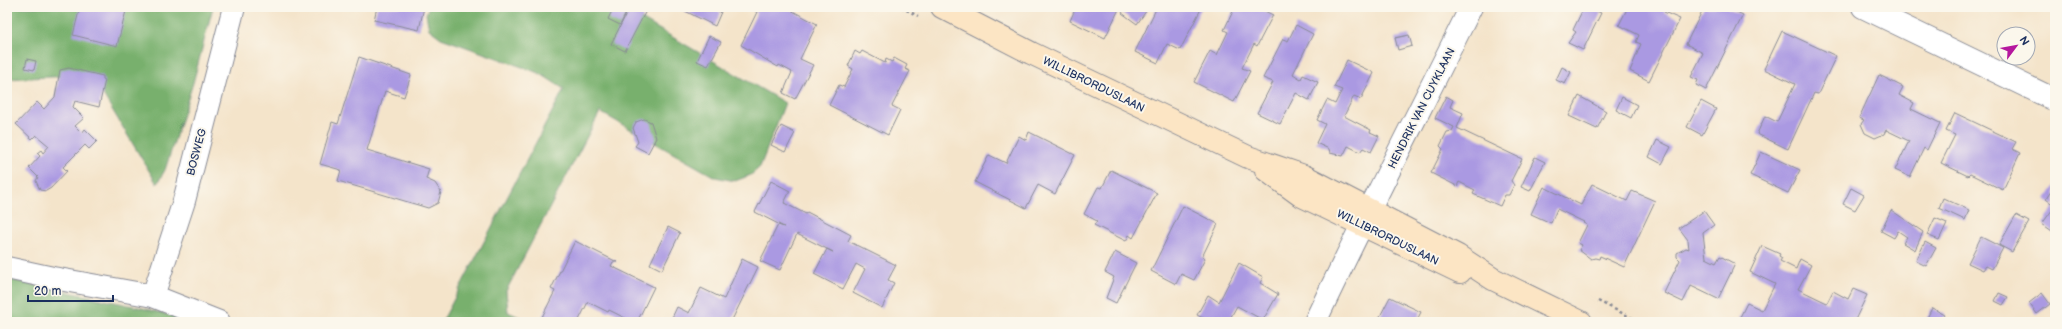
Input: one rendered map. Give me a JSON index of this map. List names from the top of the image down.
{
  "streets": {
    "main road": ["WILLIBRORDUSLAAN"],
    "street": ["HENDRIK VAN CUYKLAAN", "BOSWEG"]
  },
  "crossings": [
    ["WILLIBRORDUSLAAN", "HENDRIK VAN CUYKLAAN"]
  ],
  "scale_bar": "20 m",
  "north": "top right"
}
